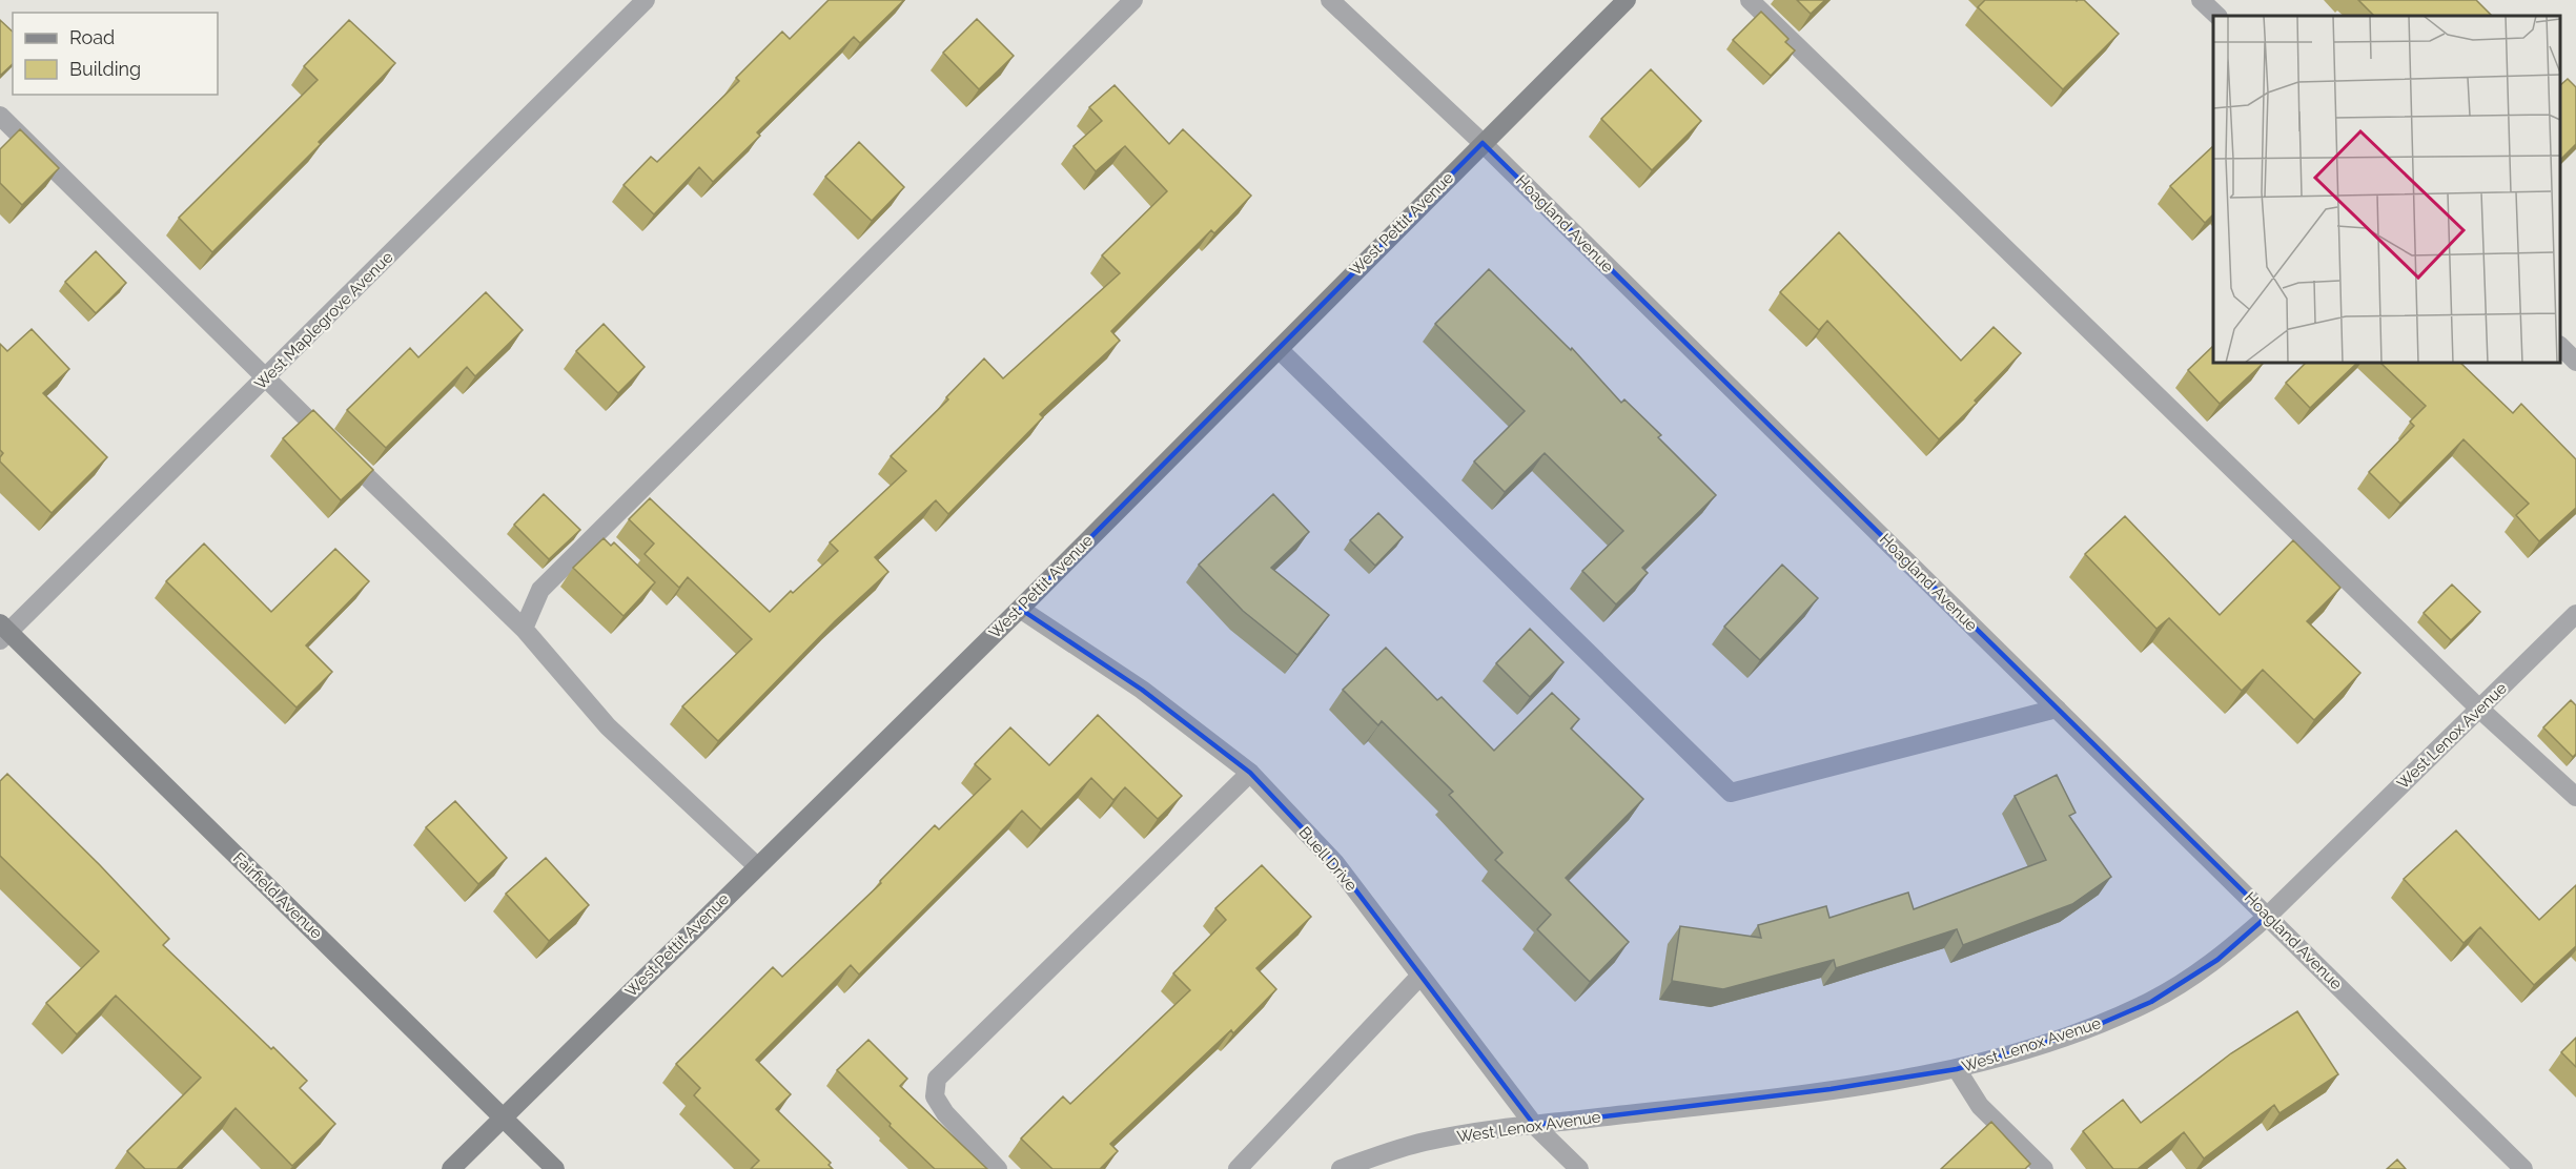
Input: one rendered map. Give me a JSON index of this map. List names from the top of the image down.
{
  "streets": {
    "street": [
      "West Pettit Avenue",
      "Hoagland Avenue",
      "West Maplegrove Avenue",
      "West Lenox Avenue",
      "Buell Drive",
      "Fairfield Avenue"
    ]
  },
  "crossings": [
    ["West Pettit Avenue", "Hoagland Avenue"],
    ["West Pettit Avenue", "Buell Drive"],
    ["West Pettit Avenue", "Fairfield Avenue"],
    ["Hoagland Avenue", "West Lenox Avenue"],
    ["West Maplegrove Avenue", "Fairfield Avenue"],
    ["West Lenox Avenue", "Buell Drive"]
  ],
  "legend": ["Road", "Building"]
}
